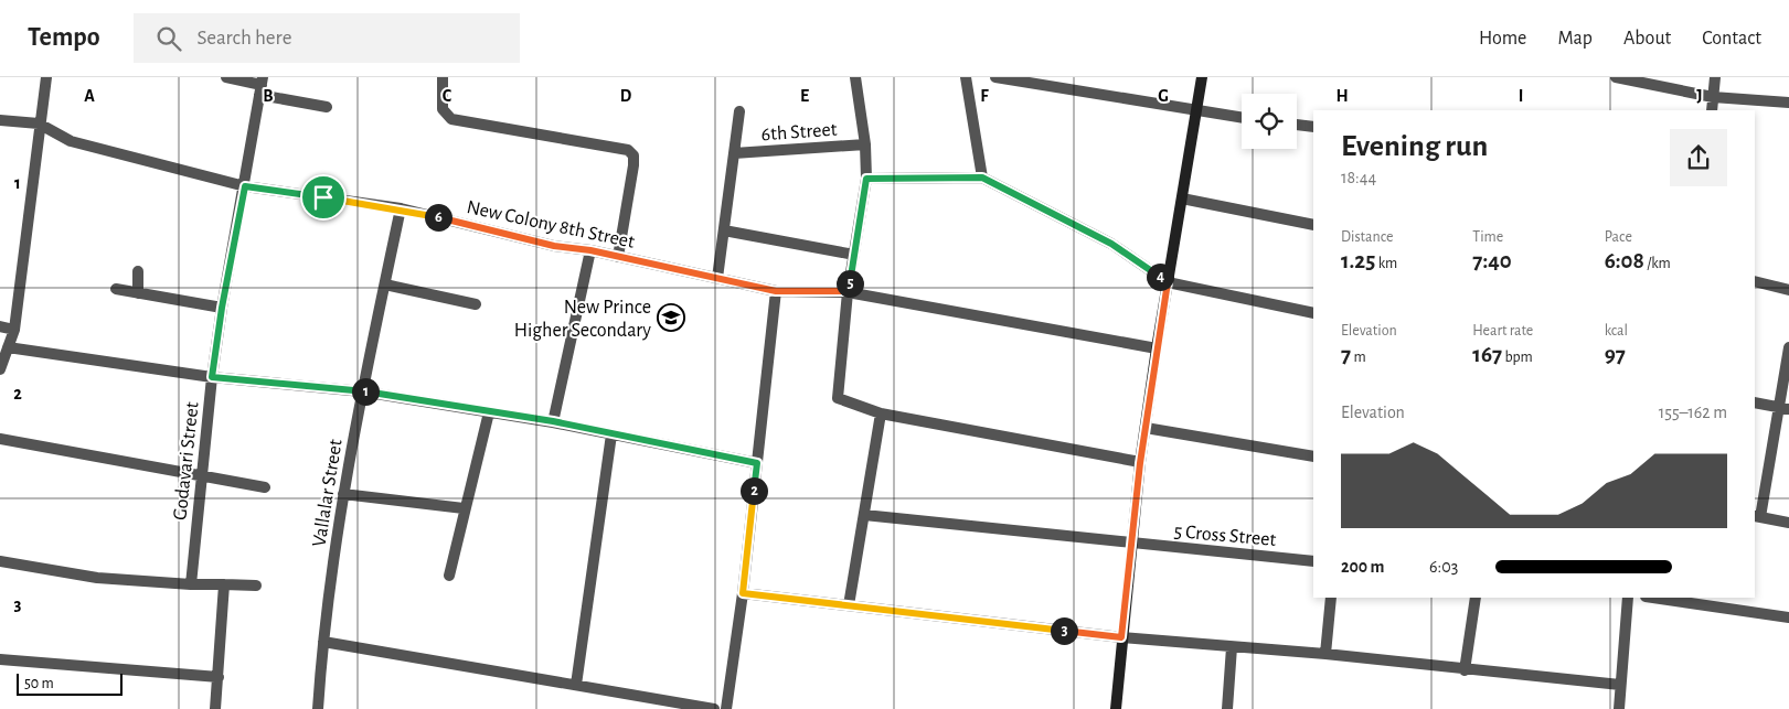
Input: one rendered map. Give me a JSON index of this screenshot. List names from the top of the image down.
{
  "streets": {
    "street": [
      "6th Street",
      "New Colony 8th Street",
      "Godavari Street",
      "Vallalar Street",
      "5 Cross Street"
    ]
  },
  "crossings": [
    ["6th Street", "New Colony 8th Street"],
    ["New Colony 8th Street", "Godavari Street"],
    ["New Colony 8th Street", "Vallalar Street"]
  ],
  "places": {
    "school or university": ["New Prince Higher Secondary"]
  },
  "scale_bar": "50 m",
  "page": {
    "header": "Tempo",
    "search": "Search here",
    "nav": [
      "Home",
      "Map",
      "About",
      "Contact"
    ],
    "heading": ["Evening run", "18:44"],
    "pins": [
      "6",
      "4",
      "5",
      "1",
      "2",
      "3"
    ],
    "stats": [
      ["Distance", "1.25 km"],
      ["Time", "7:40"],
      ["Pace", "6:08 /km"],
      ["Elevation", "7 m"],
      ["Heart rate", "167 bpm"],
      ["kcal", "97"]
    ],
    "chart": ["Elevation", "155–162 m"],
    "list": [
      {
        "name": "200 m",
        "note": "6:03"
      }
    ],
    "scale": "50 m"
  },
  "grid": {
    "columns": [
      "A",
      "B",
      "C",
      "D",
      "E",
      "F",
      "G",
      "H",
      "I",
      "J"
    ],
    "rows": ["1", "2", "3"]
  }
}
